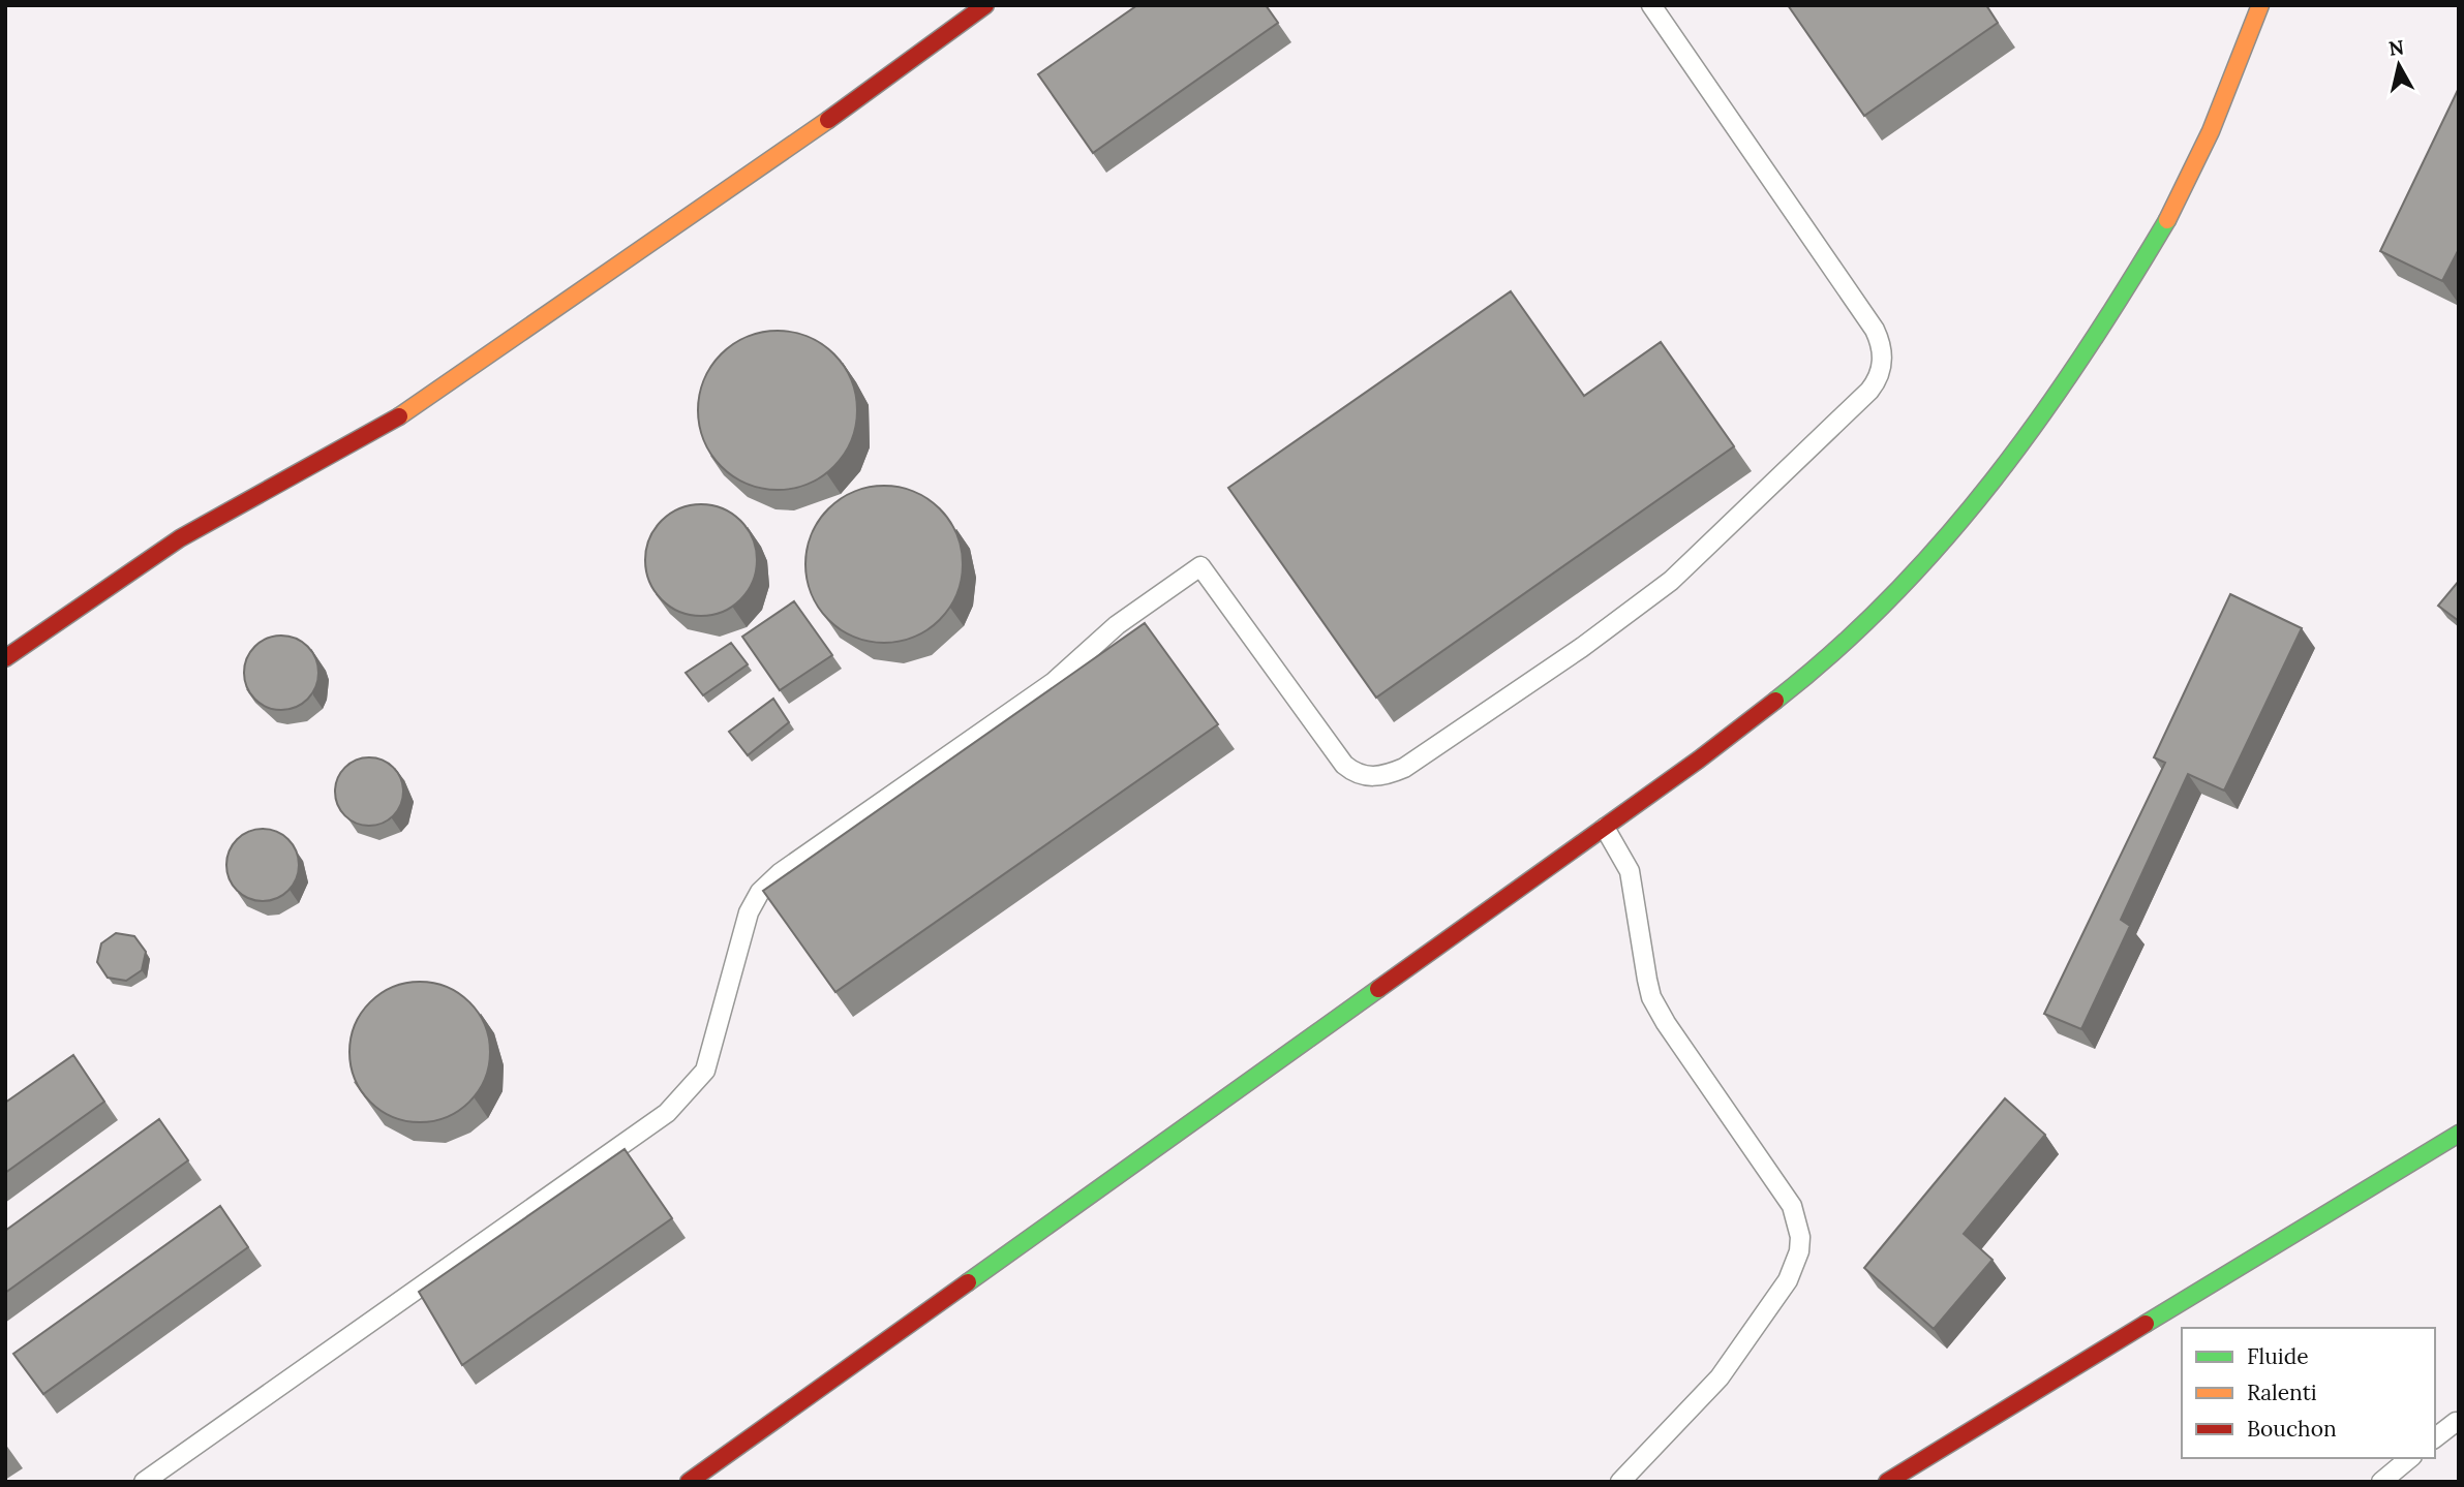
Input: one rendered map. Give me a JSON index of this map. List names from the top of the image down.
{
  "legend": ["Fluide", "Ralenti", "Bouchon"],
  "north": "top"
}
